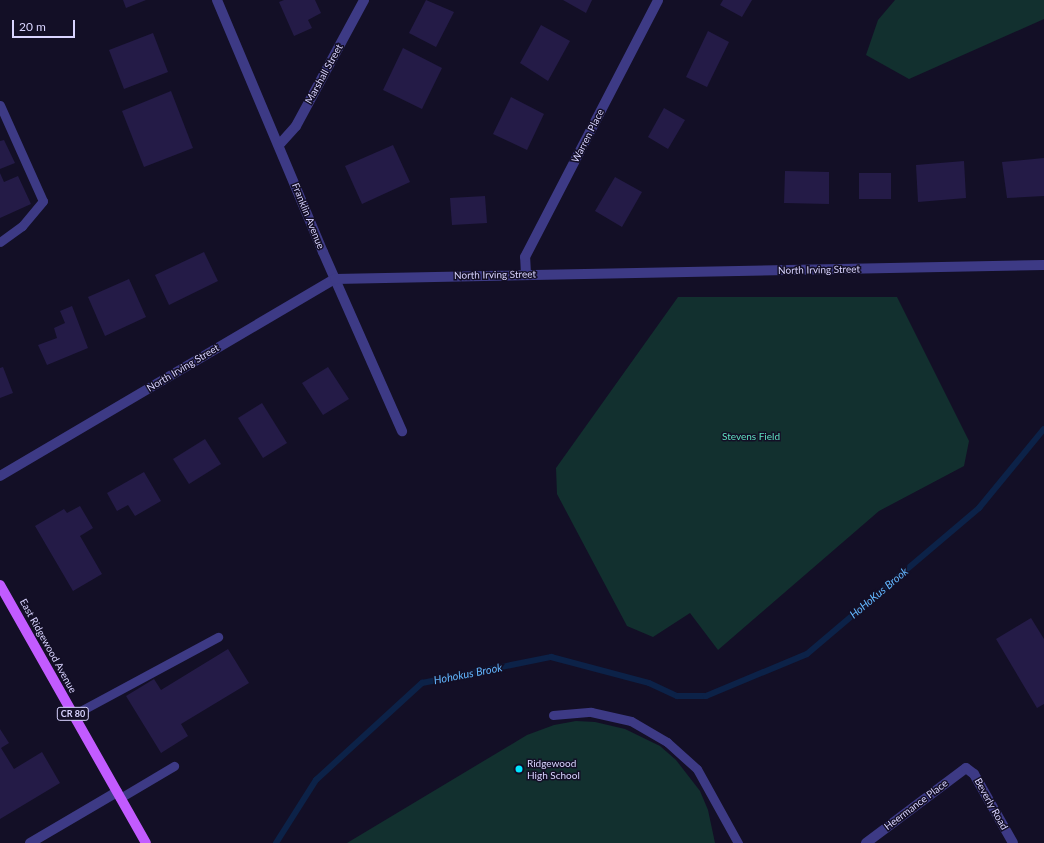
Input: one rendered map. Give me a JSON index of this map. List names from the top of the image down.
{
  "streets": {
    "main road": ["East Ridgewood Avenue", "CR 80"],
    "street": [
      "Marshall Street",
      "Warren Place",
      "Franklin Avenue",
      "North Irving Street",
      "Beverly Road",
      "Heermance Place"
    ]
  },
  "crossings": [
    ["Marshall Street", "Franklin Avenue"],
    ["Warren Place", "North Irving Street"],
    ["Franklin Avenue", "North Irving Street"],
    ["Beverly Road", "Heermance Place"]
  ],
  "water": ["HoHoKus Brook", "Hohokus Brook"],
  "parks": ["Stevens Field"],
  "places": ["Ridgewood High School"],
  "scale_bar": "20 m"
}
